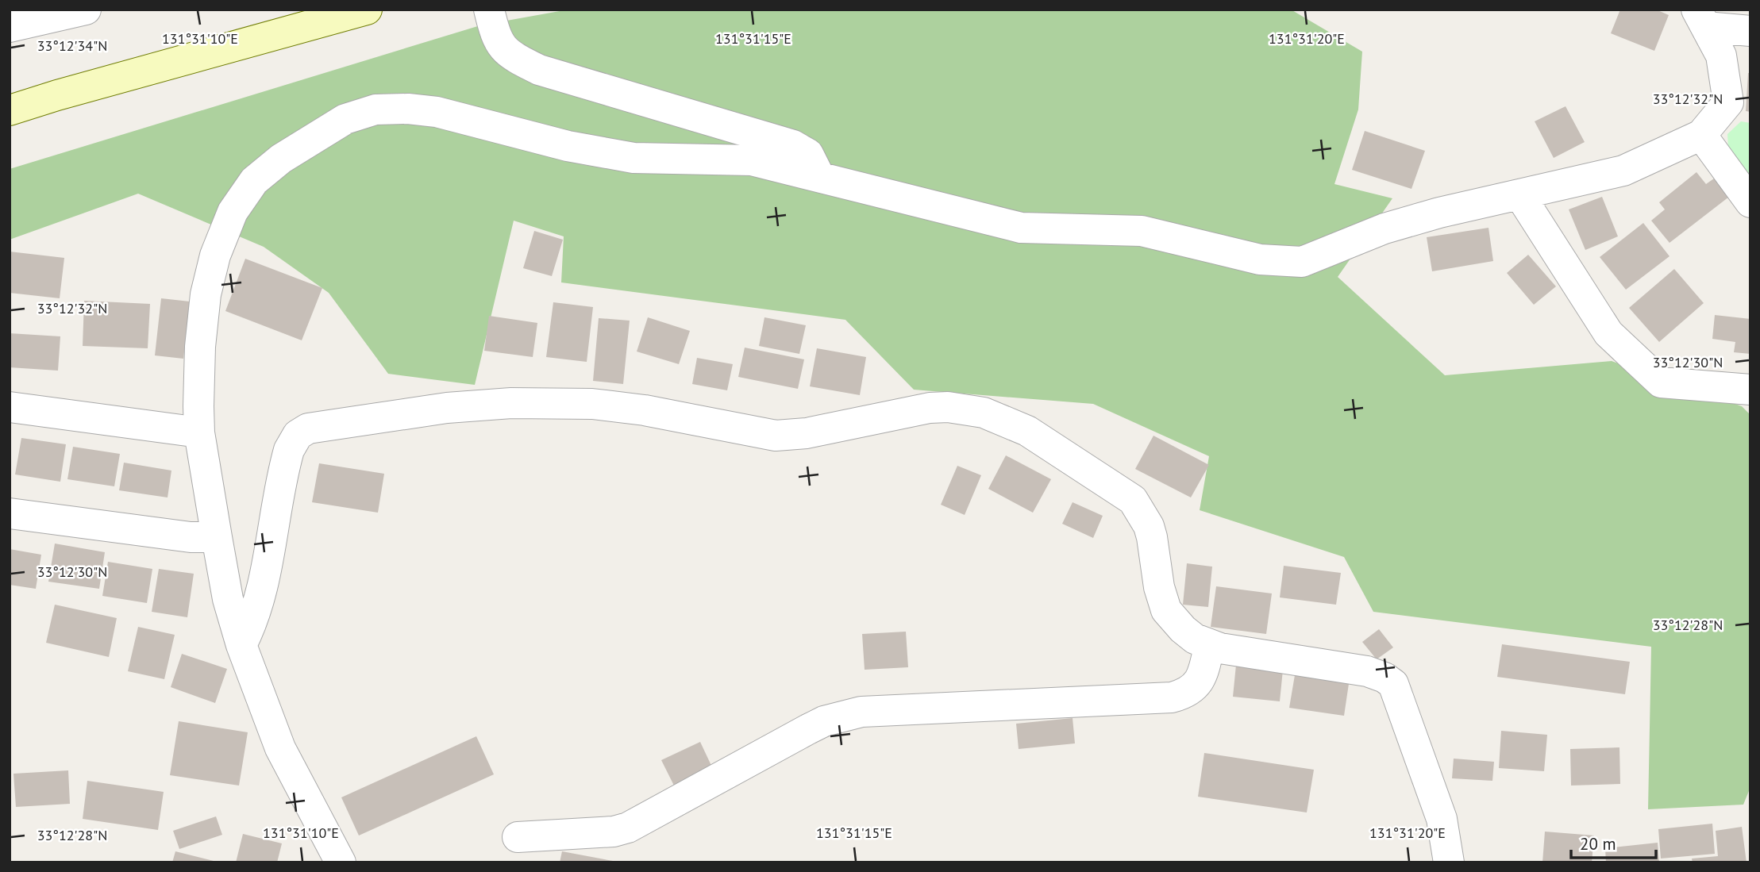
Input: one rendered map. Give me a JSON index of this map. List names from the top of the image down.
{
  "scale_bar": "20 m",
  "coordinates": [
    "131°31'10\"E",
    "131°31'15\"E",
    "131°31'20\"E",
    "33°12'34\"N",
    "33°12'32\"N",
    "33°12'30\"N",
    "33°12'28\"N"
  ]
}
